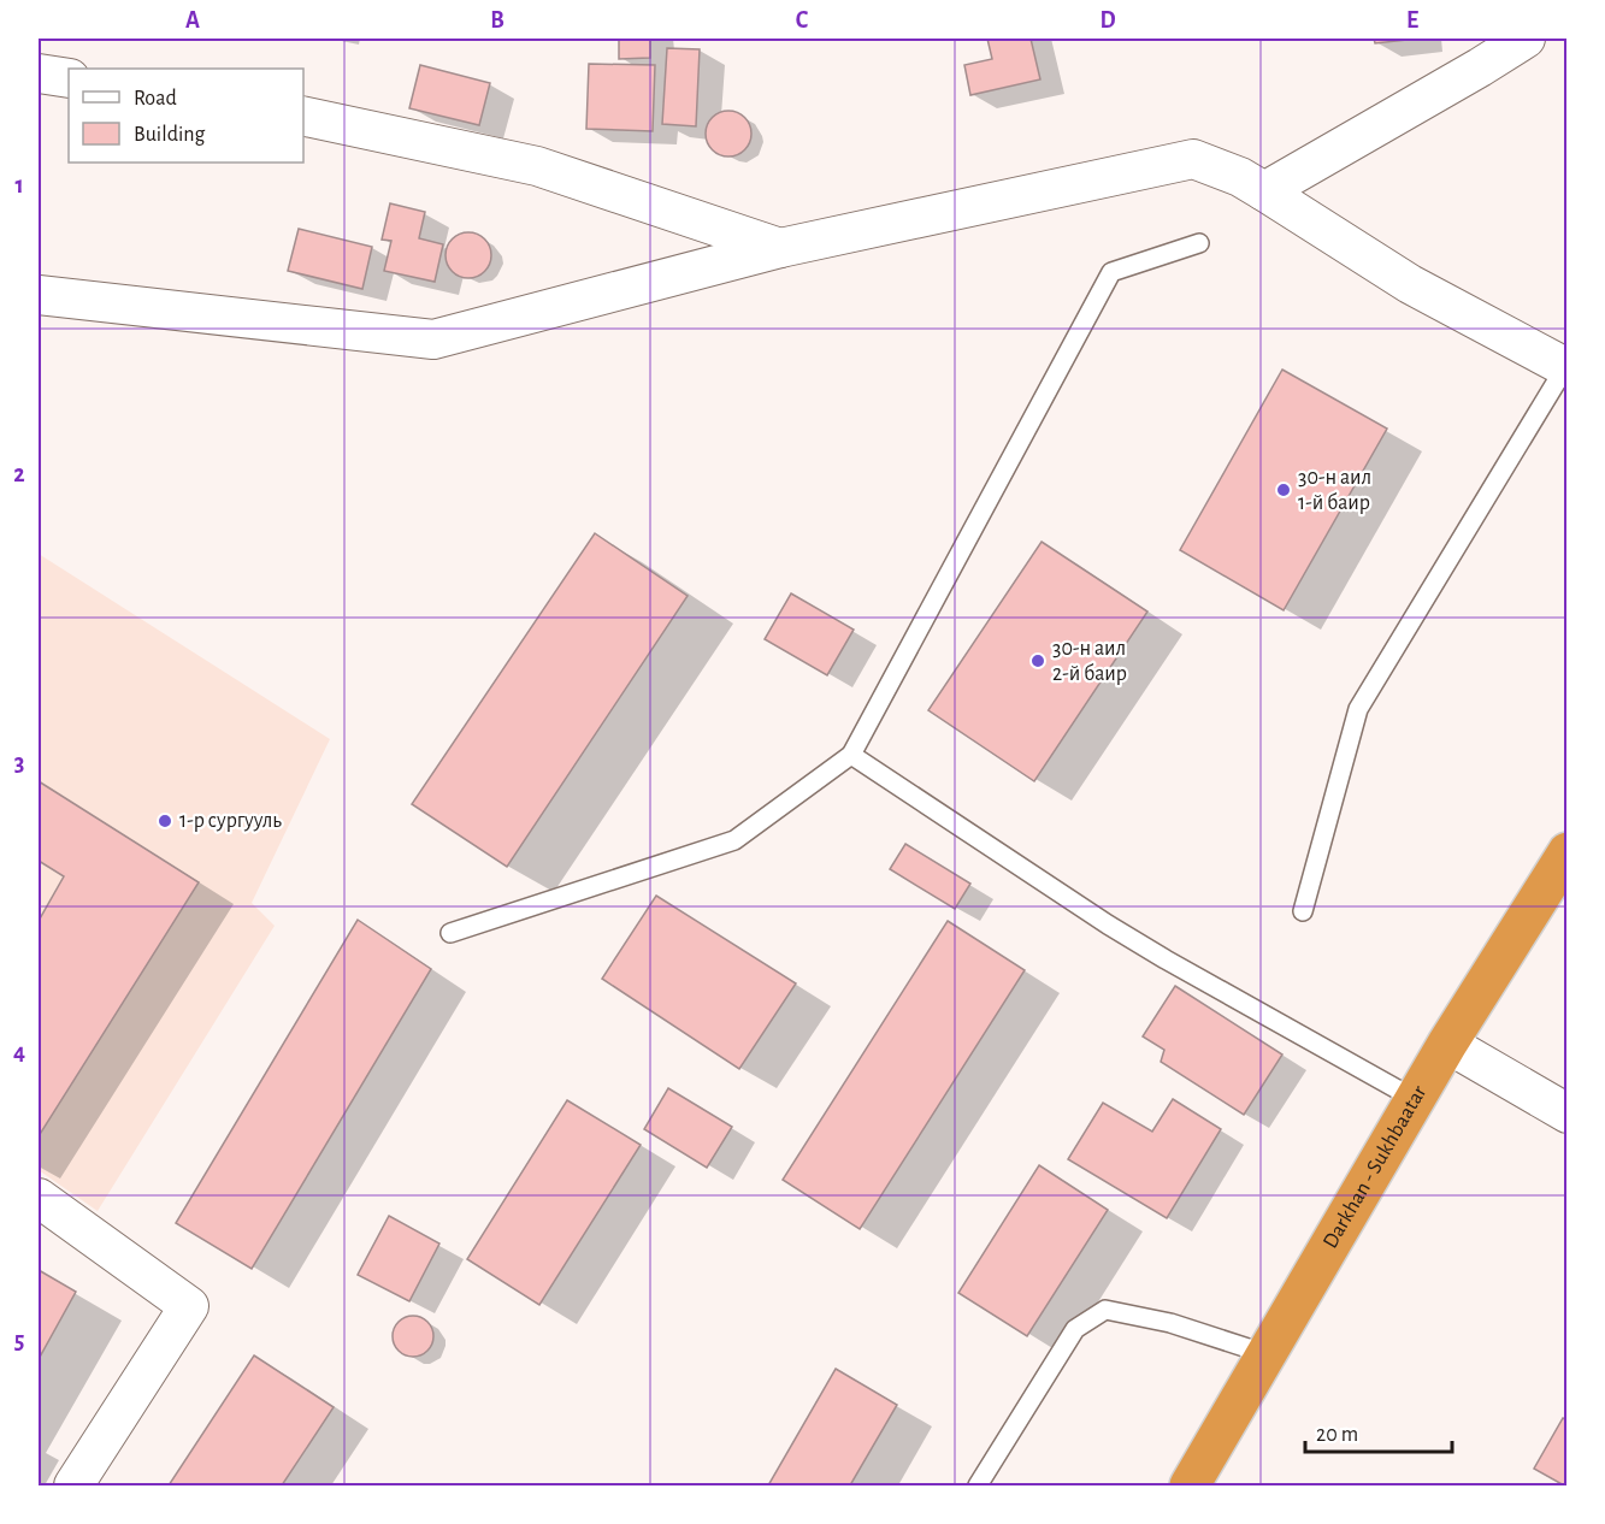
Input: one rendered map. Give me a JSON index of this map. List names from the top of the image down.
{
  "streets": {
    "highway": ["Darkhan - Sukhbaatar"]
  },
  "places": ["30-н аил 1-й баир", "30-н аил 2-й баир", "1-р сургууль"],
  "legend": ["Road", "Building"],
  "scale_bar": "20 m",
  "grid": {
    "columns": [
      "A",
      "B",
      "C",
      "D",
      "E"
    ],
    "rows": [
      "1",
      "2",
      "3",
      "4",
      "5"
    ]
  }
}
